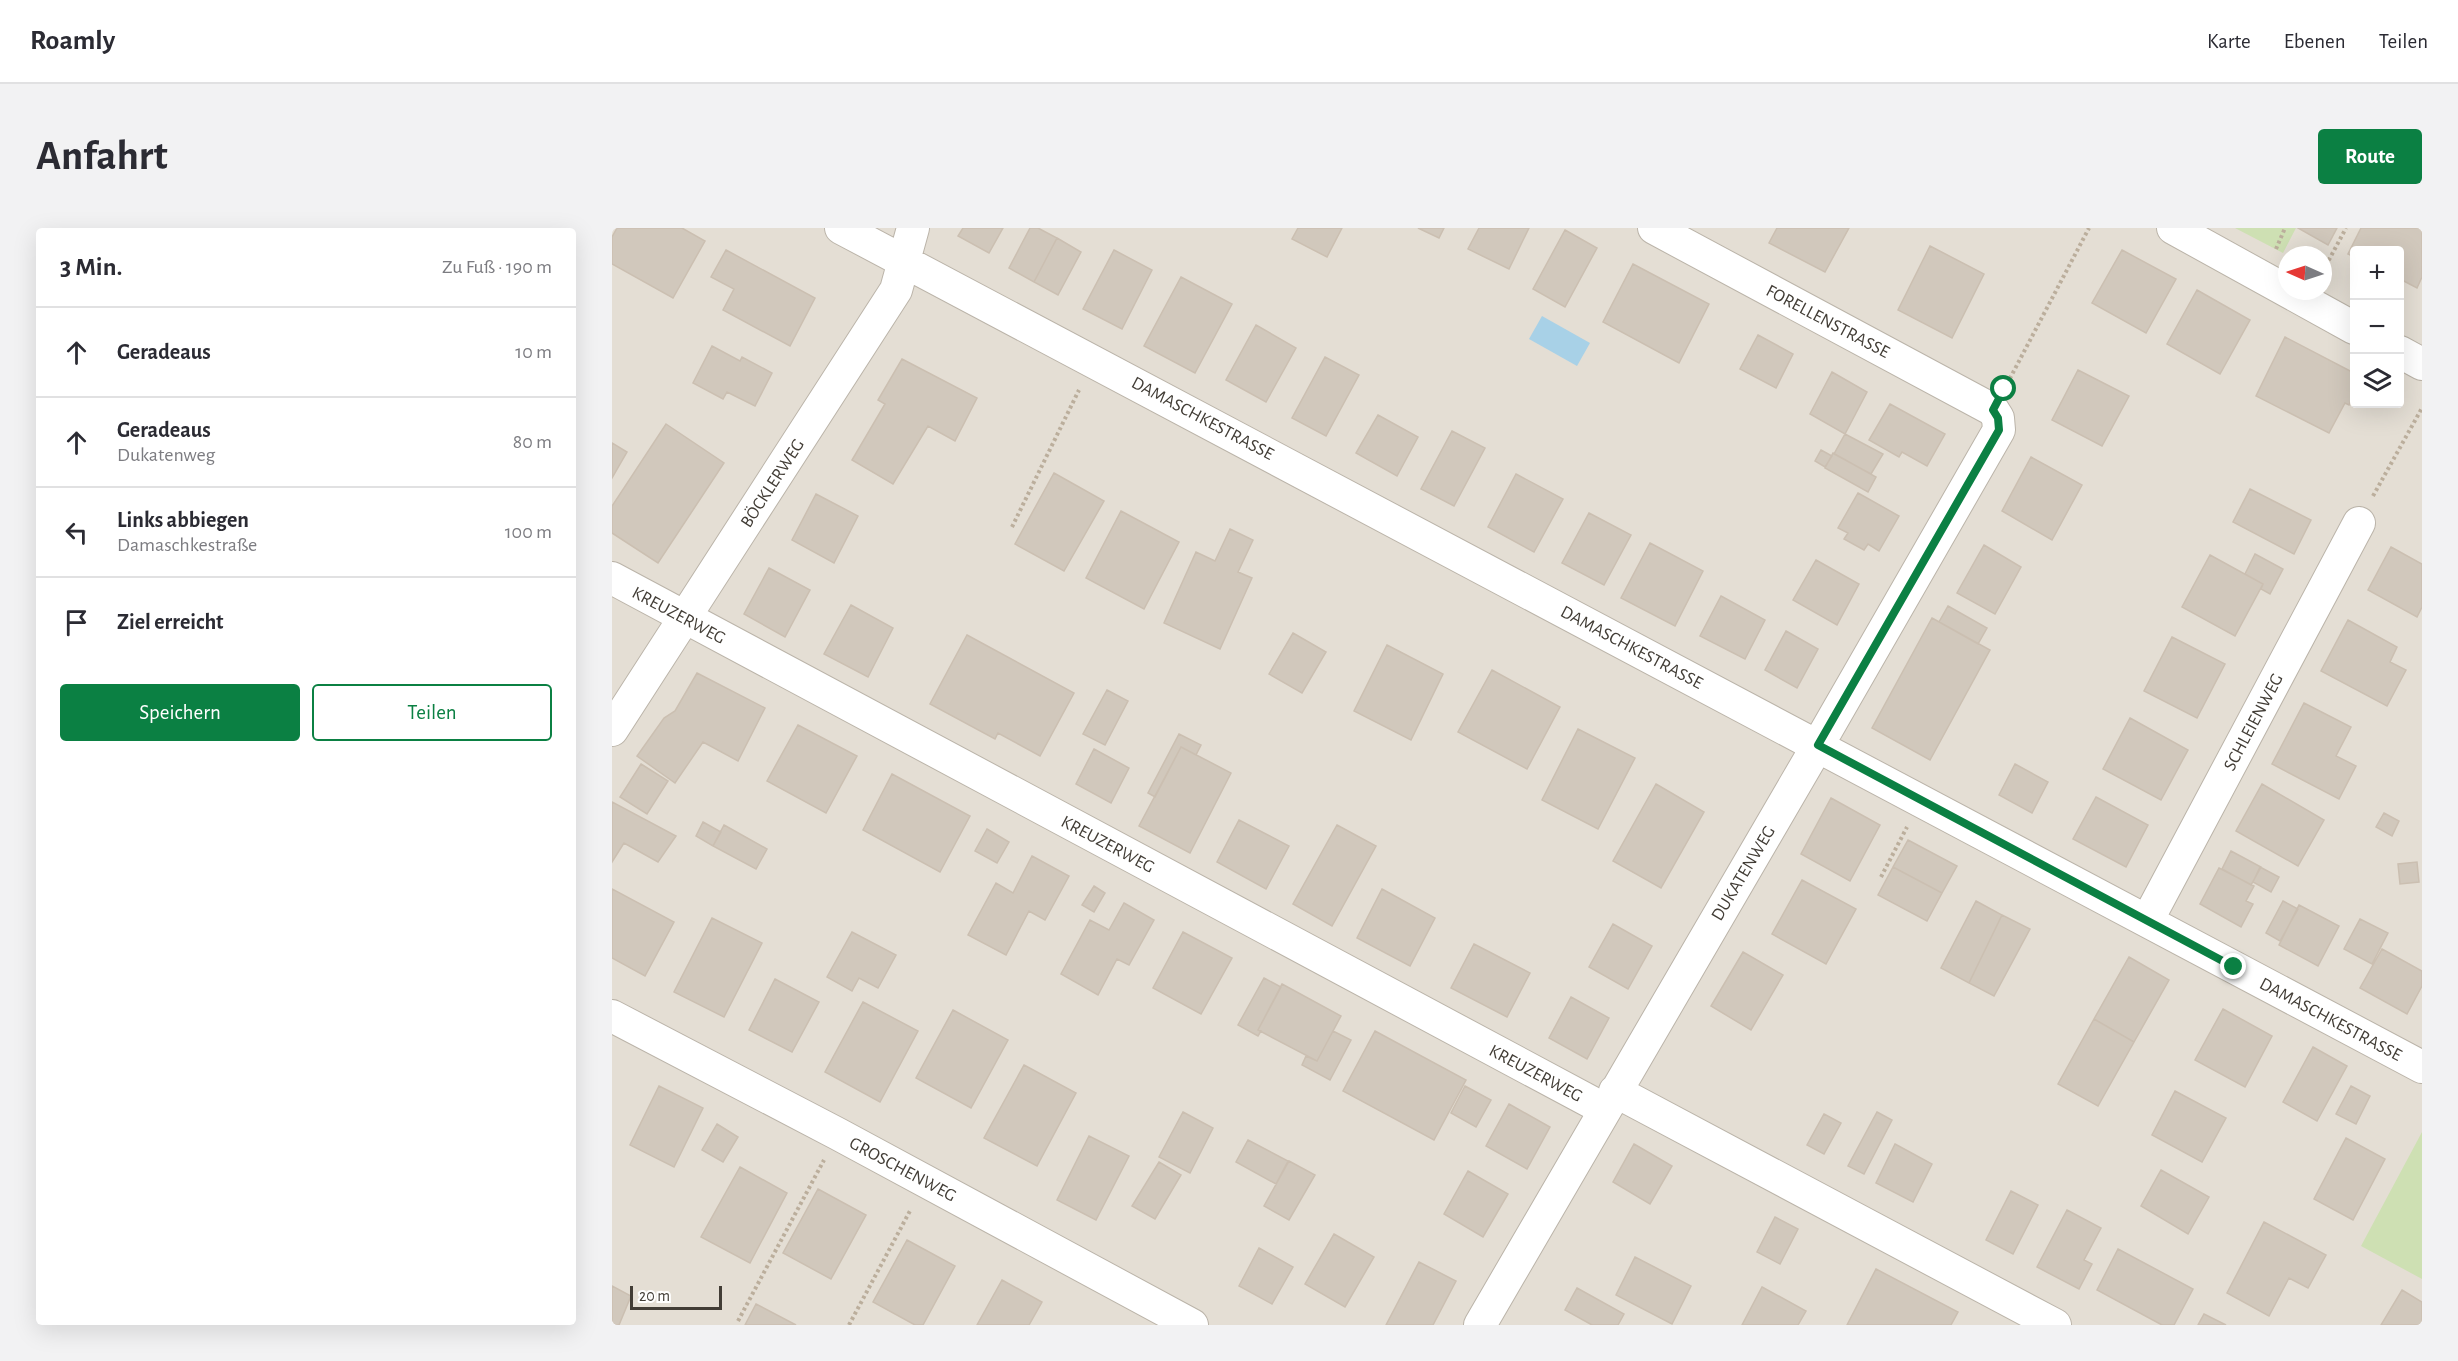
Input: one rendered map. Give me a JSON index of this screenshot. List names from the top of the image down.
{
  "streets": {
    "street": [
      "FORELLENSTRASSE",
      "DAMASCHKESTRASSE",
      "BÖCKLERWEG",
      "KREUZERWEG",
      "SCHLEIENWEG",
      "DUKATENWEG",
      "GROSCHENWEG"
    ]
  },
  "crossings": [
    ["FORELLENSTRASSE", "DUKATENWEG"],
    ["DAMASCHKESTRASSE", "BÖCKLERWEG"],
    ["DAMASCHKESTRASSE", "SCHLEIENWEG"],
    ["DAMASCHKESTRASSE", "DUKATENWEG"],
    ["BÖCKLERWEG", "KREUZERWEG"],
    ["KREUZERWEG", "DUKATENWEG"]
  ],
  "scale_bar": "20 m",
  "north": "left",
  "page": {
    "header": "Roamly",
    "nav": ["Karte", "Ebenen", "Teilen"],
    "buttons": [
      "Route",
      ["Speichern", "Teilen"]
    ],
    "title": "Anfahrt",
    "heading": ["3 Min.", "Zu Fuß · 190 m"],
    "map_buttons": ["+", "−"],
    "list": [
      ["Geradeaus", "10 m"],
      ["Geradeaus", "Dukatenweg", "80 m"],
      ["Links abbiegen", "Damaschkestraße", "100 m"],
      "Ziel erreicht"
    ],
    "scale": "20 m"
  }
}
